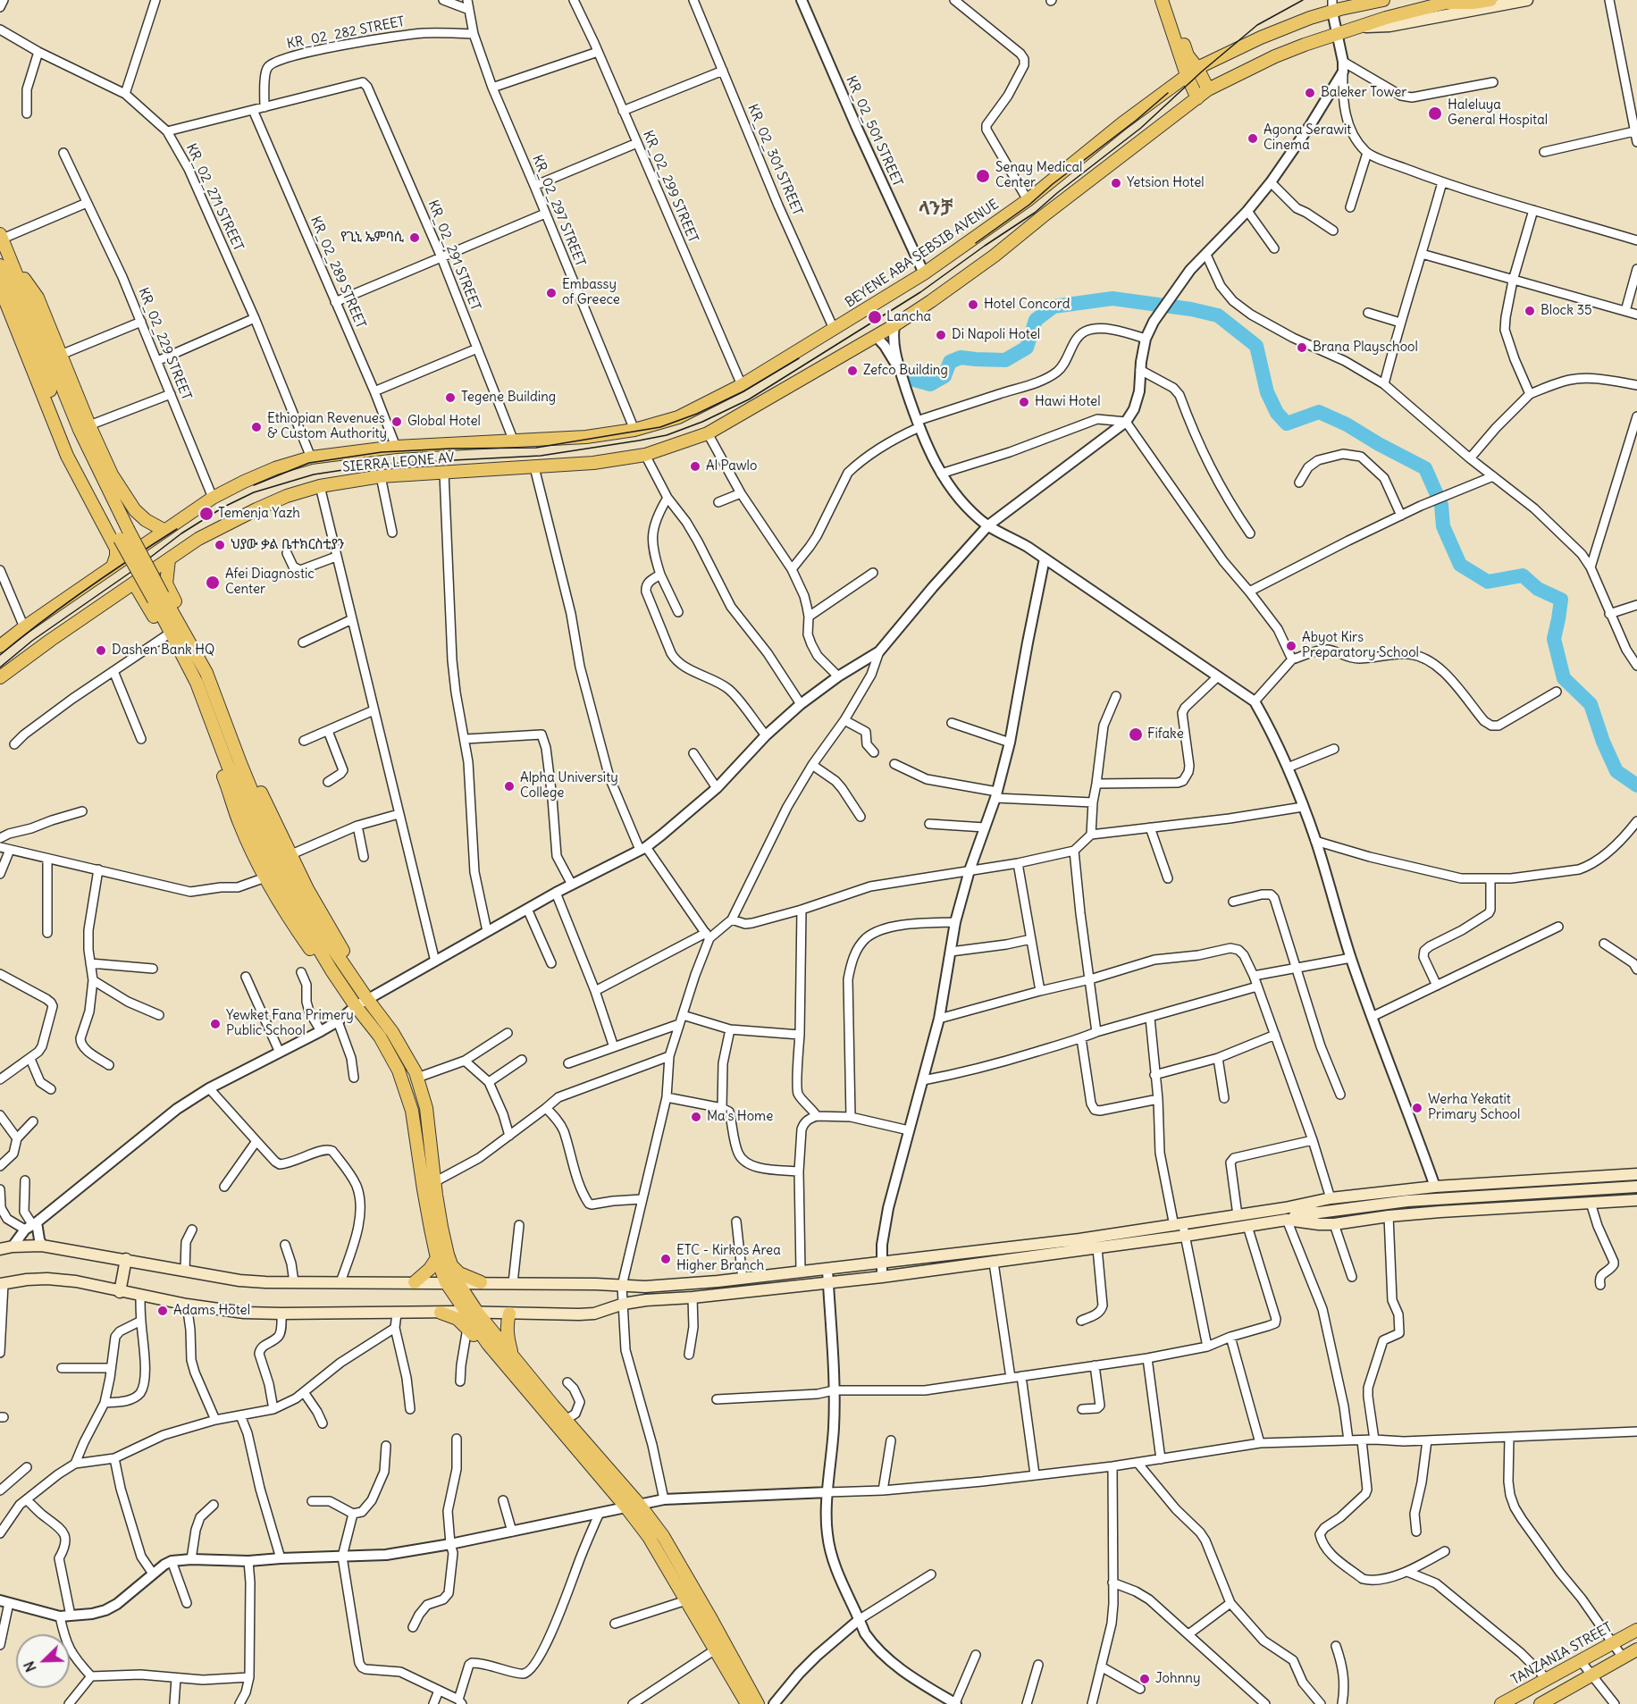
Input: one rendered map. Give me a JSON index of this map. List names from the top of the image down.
{
  "streets": {
    "main road": ["BEYENE ABA SEBSIB AVENUE", "SIERRA LEONE AV", "TANZANIA STREET"],
    "street": [
      "KR_02_282 STREET",
      "KR_02_501 STREET",
      "KR_02_301 STREET",
      "KR_02_299 STREET",
      "KR_02_271 STREET",
      "KR_02_297 STREET",
      "KR_02_291 STREET",
      "KR_02_289 STREET",
      "KR_02_229 STREET"
    ]
  },
  "crossings": [
    ["KR_02_282 STREET", "KR_02_297 STREET"],
    ["KR_02_282 STREET", "KR_02_291 STREET"],
    ["KR_02_501 STREET", "BEYENE ABA SEBSIB AVENUE"],
    ["KR_02_301 STREET", "BEYENE ABA SEBSIB AVENUE"],
    ["KR_02_299 STREET", "BEYENE ABA SEBSIB AVENUE"],
    ["KR_02_299 STREET", "SIERRA LEONE AV"],
    ["KR_02_271 STREET", "SIERRA LEONE AV"],
    ["KR_02_297 STREET", "SIERRA LEONE AV"],
    ["BEYENE ABA SEBSIB AVENUE", "SIERRA LEONE AV"],
    ["KR_02_291 STREET", "SIERRA LEONE AV"],
    ["KR_02_289 STREET", "SIERRA LEONE AV"],
    ["KR_02_229 STREET", "SIERRA LEONE AV"]
  ],
  "districts": ["ላንቻ"],
  "places": [
    "Baleker Tower",
    "Haleluya General Hospital",
    "Agona Serawit Cinema",
    "Senay Medical Center",
    "Yetsion Hotel",
    "የጊኒ ኤምባሲ",
    "Embassy of Greece",
    "Hotel Concord",
    "Block 35",
    "Lancha",
    "Di Napoli Hotel",
    "Brana Playschool",
    "Zefco Building",
    "Tegene Building",
    "Hawi Hotel",
    "Global Hotel",
    "Ethiopian Revenues & Custom Authority",
    "Al Pawlo",
    "Temenja Yazh",
    "ህያው ቃል ቤተክርስቲያን",
    "Afei Diagnostic Center",
    "Abyot Kirs Preparatory School",
    "Dashen Bank HQ",
    "Fifake",
    "Alpha University College",
    "Yewket Fana Primery Public School",
    "Werha Yekatit Primary School",
    "Ma's Home",
    "ETC - Kirkos Area Higher Branch",
    "Adams Hotel",
    "Johnny"
  ],
  "north": "bottom left"
}
